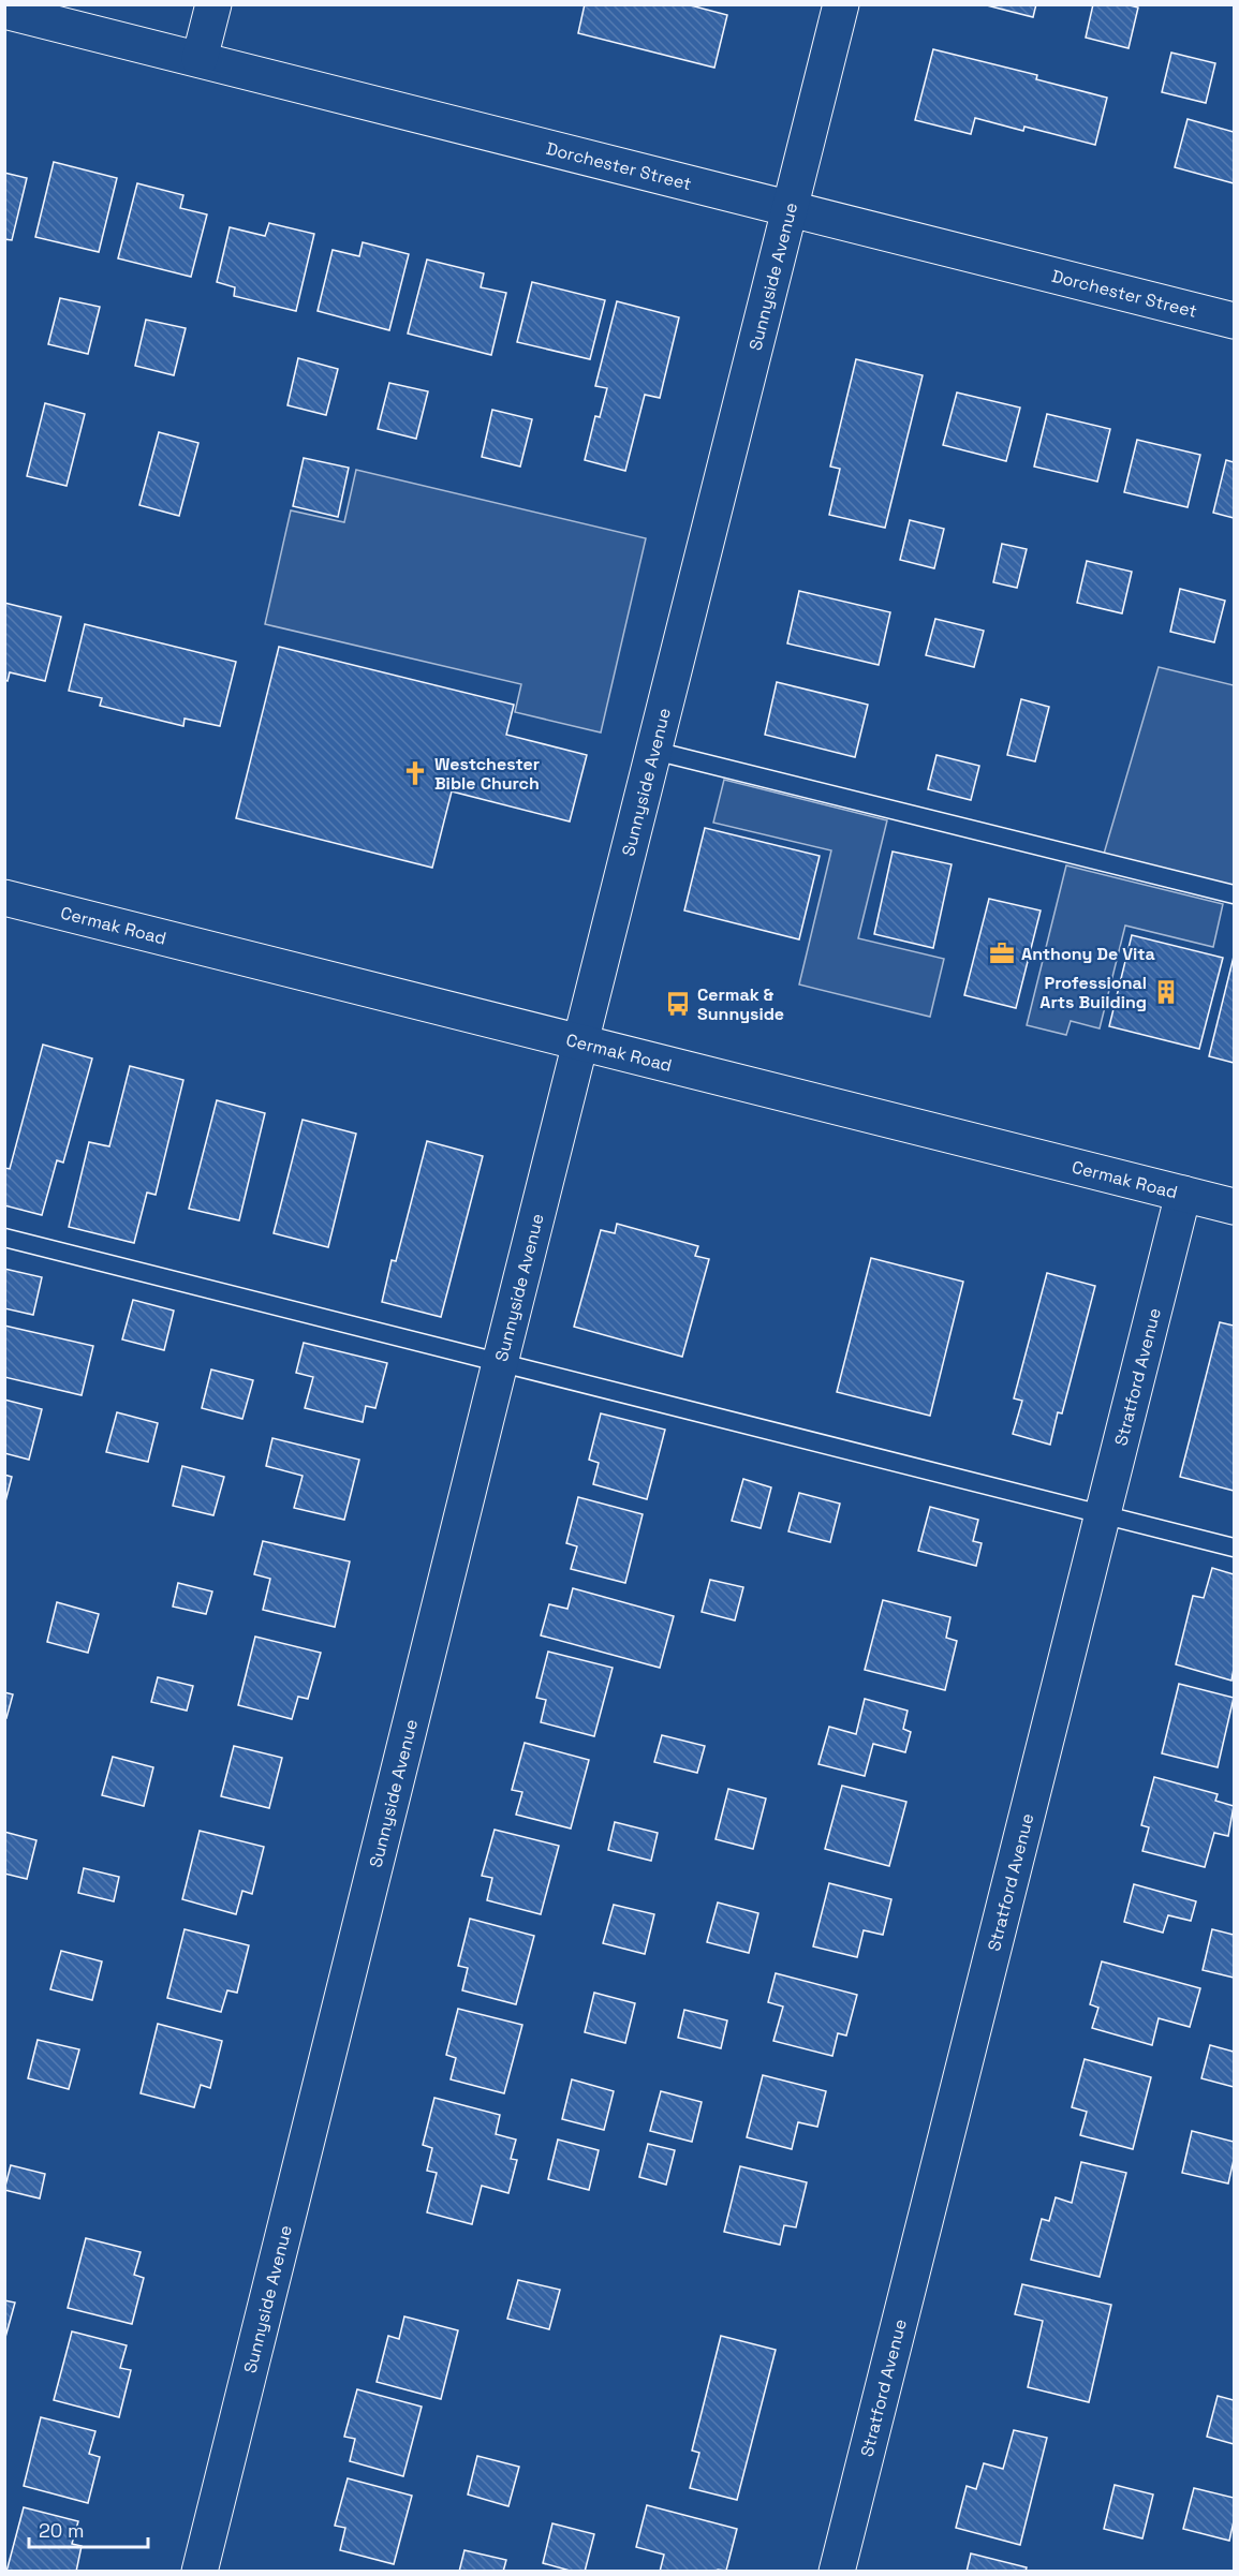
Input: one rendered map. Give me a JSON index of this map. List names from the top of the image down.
{
  "streets": {
    "street": [
      "Dorchester Street",
      "Sunnyside Avenue",
      "Cermak Road",
      "Stratford Avenue"
    ]
  },
  "crossings": [
    ["Dorchester Street", "Sunnyside Avenue"],
    ["Sunnyside Avenue", "Cermak Road"],
    ["Cermak Road", "Stratford Avenue"]
  ],
  "places": {
    "church": ["Westchester Bible Church"],
    "office": ["Anthony De Vita"],
    "building": ["Professional Arts Building"],
    "bus stop": ["Cermak & Sunnyside"]
  },
  "scale_bar": "20 m"
}
